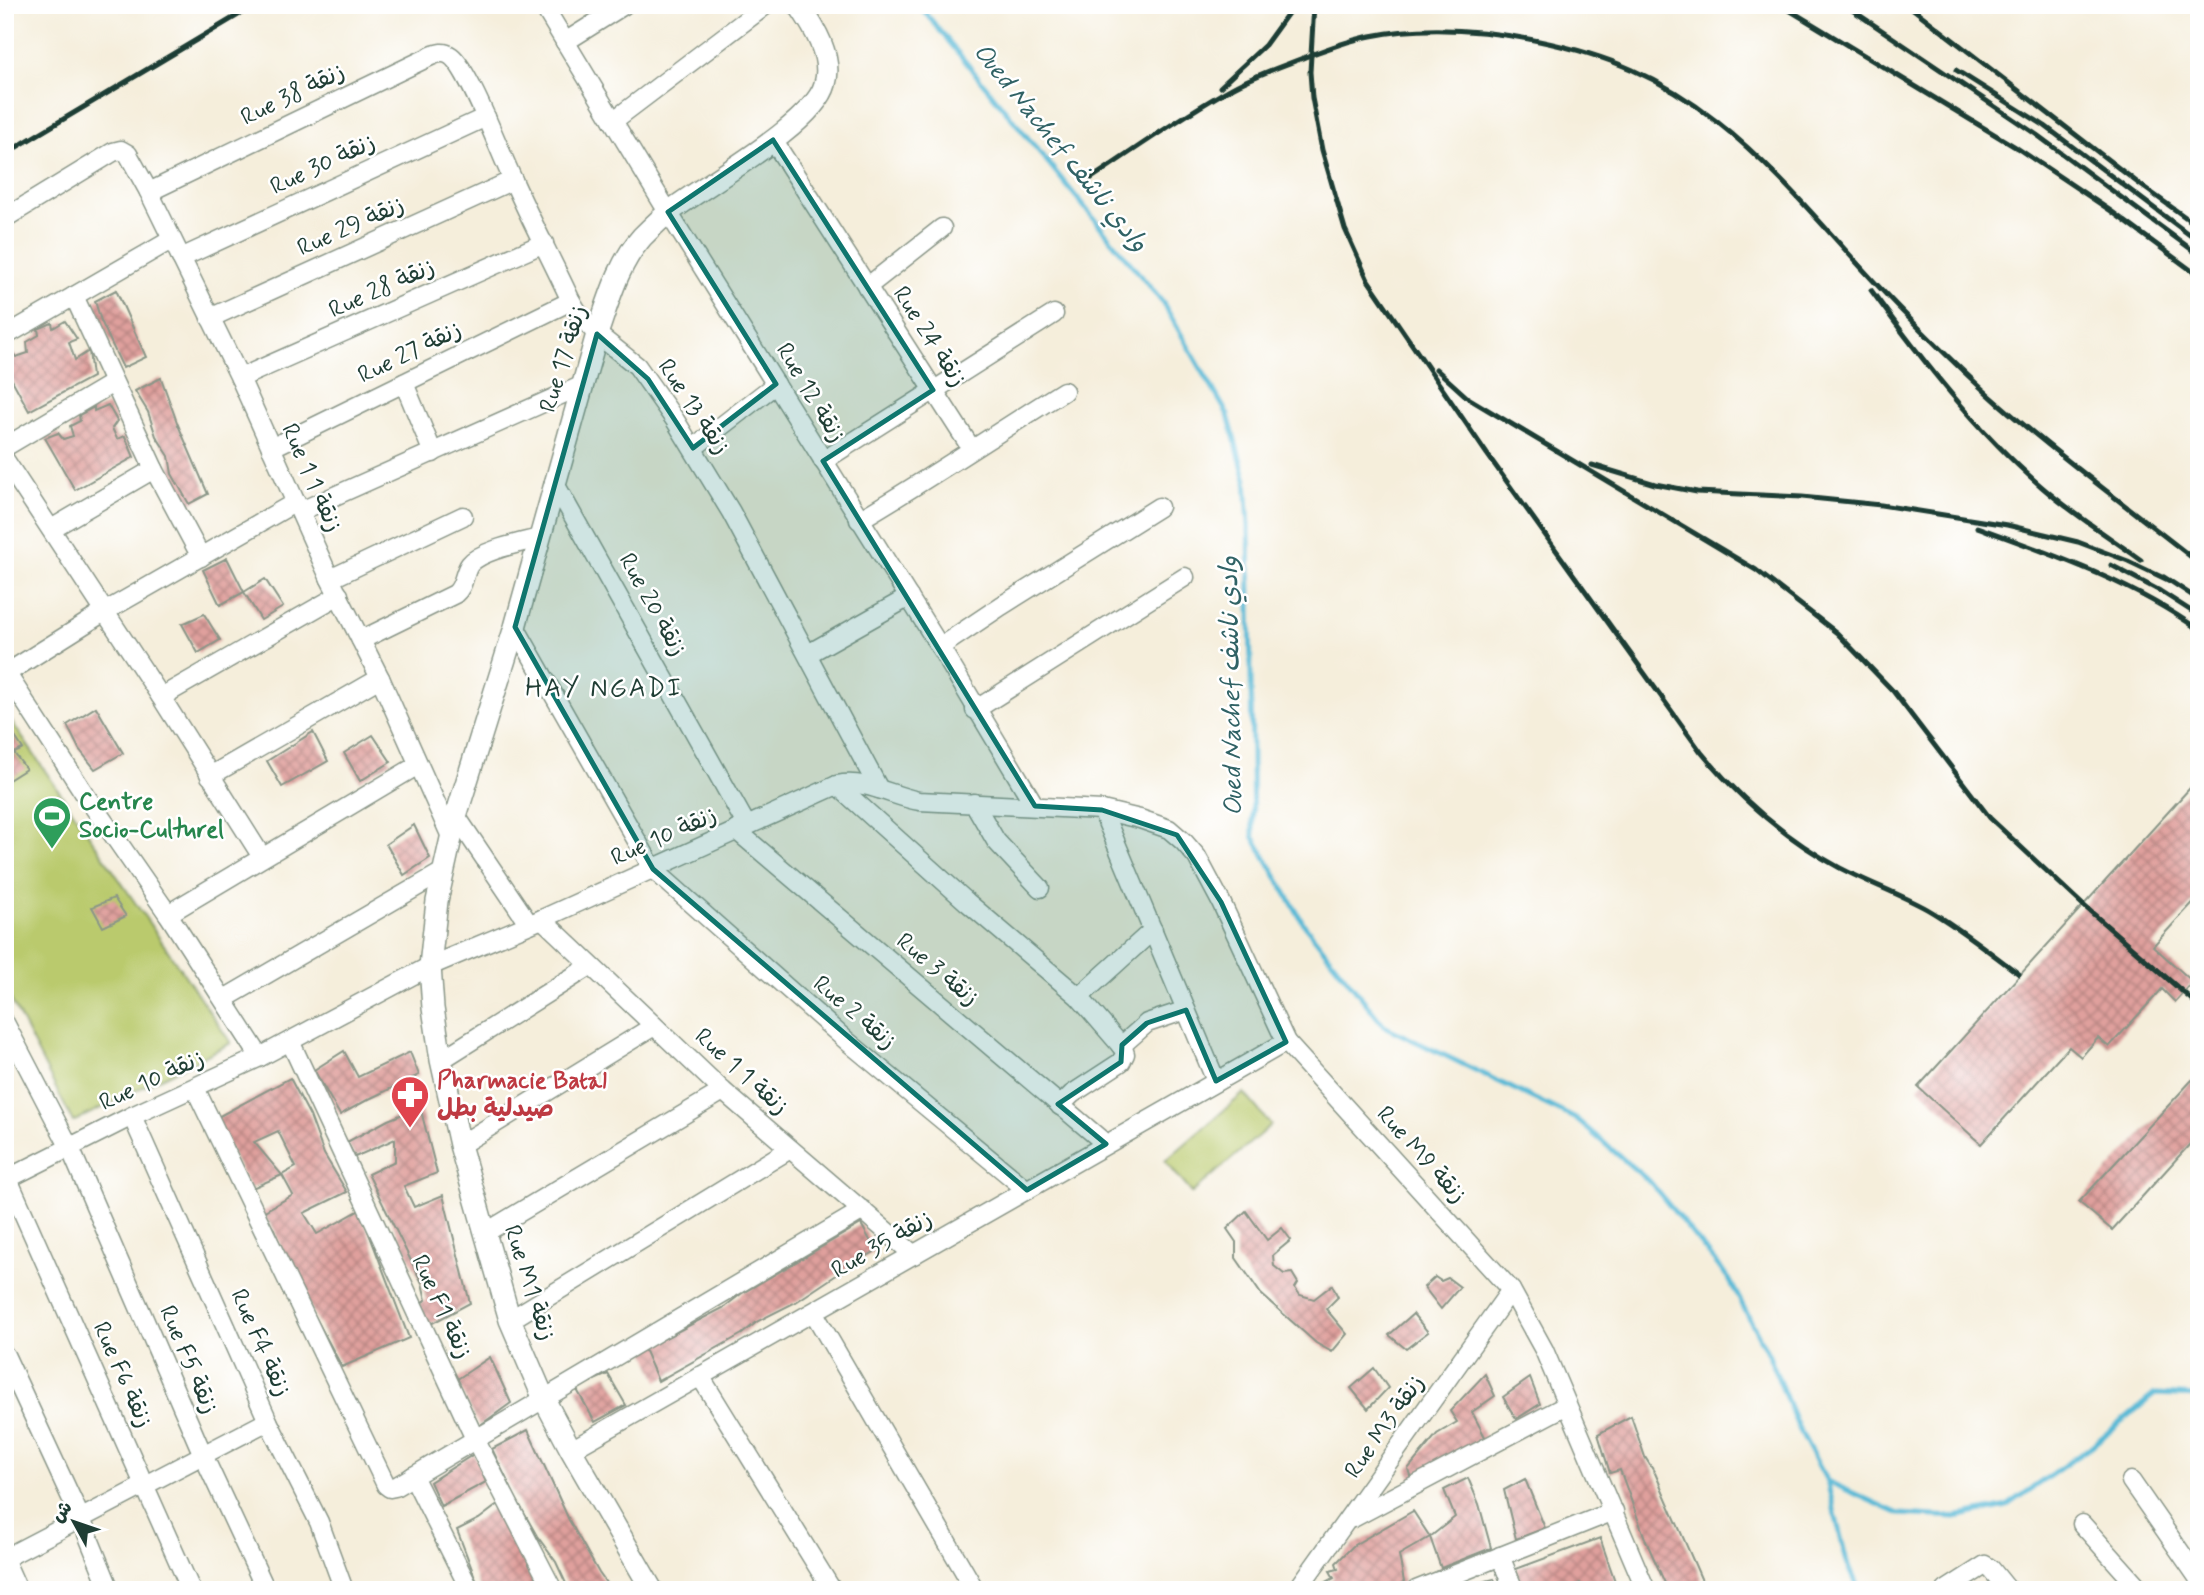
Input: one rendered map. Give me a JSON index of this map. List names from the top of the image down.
{
  "streets": {
    "street": [
      "Rue 38 زنقة",
      "Rue 30 زنقة",
      "Rue 29 زنقة",
      "Rue 28 زنقة",
      "Rue 24 زنقة",
      "Rue 27 زنقة",
      "Rue 17 زنقة",
      "Rue 12 زنقة",
      "Rue 13 زنقة",
      "Rue 1 زنقة 1",
      "Rue 20 زنقة",
      "Rue 10 زنقة",
      "Rue 3 زنقة",
      "Rue 2 زنقة",
      "Rue M9 زنقة",
      "Rue 35 زنقة",
      "Rue M1 زنقة",
      "Rue F1 زنقة",
      "Rue F4 زنقة",
      "Rue F5 زنقة",
      "Rue F6 زنقة",
      "Rue M3 زنقة"
    ]
  },
  "crossings": [
    ["Rue 38 زنقة", "Rue 13 زنقة"],
    ["Rue 38 زنقة", "Rue 1 زنقة 1"],
    ["Rue 30 زنقة", "Rue 13 زنقة"],
    ["Rue 30 زنقة", "Rue 1 زنقة 1"],
    ["Rue 29 زنقة", "Rue 13 زنقة"],
    ["Rue 29 زنقة", "Rue 1 زنقة 1"],
    ["Rue 28 زنقة", "Rue 13 زنقة"],
    ["Rue 28 زنقة", "Rue 1 زنقة 1"],
    ["Rue 24 زنقة", "Rue 17 زنقة"],
    ["Rue 27 زنقة", "Rue 13 زنقة"],
    ["Rue 27 زنقة", "Rue 1 زنقة 1"],
    ["Rue 17 زنقة", "Rue 12 زنقة"],
    ["Rue 17 زنقة", "Rue 13 زنقة"],
    ["Rue 17 زنقة", "Rue 1 زنقة 1"],
    ["Rue 17 زنقة", "Rue 20 زنقة"],
    ["Rue 17 زنقة", "Rue 10 زنقة"],
    ["Rue 17 زنقة", "Rue 2 زنقة"],
    ["Rue 17 زنقة", "Rue M1 زنقة"],
    ["Rue 12 زنقة", "Rue 10 زنقة"],
    ["Rue 13 زنقة", "Rue 10 زنقة"],
    ["Rue 1 زنقة 1", "Rue 10 زنقة"],
    ["Rue 1 زنقة 1", "Rue 35 زنقة"],
    ["Rue 20 زنقة", "Rue 10 زنقة"],
    ["Rue 20 زنقة", "Rue 3 زنقة"],
    ["Rue 10 زنقة", "Rue 3 زنقة"],
    ["Rue 10 زنقة", "Rue 2 زنقة"],
    ["Rue 10 زنقة", "Rue M9 زنقة"],
    ["Rue 10 زنقة", "Rue 35 زنقة"],
    ["Rue 10 زنقة", "Rue M1 زنقة"],
    ["Rue 10 زنقة", "Rue F1 زنقة"],
    ["Rue 10 زنقة", "Rue F4 زنقة"],
    ["Rue 10 زنقة", "Rue F5 زنقة"],
    ["Rue 10 زنقة", "Rue F6 زنقة"],
    ["Rue 3 زنقة", "Rue 35 زنقة"],
    ["Rue 2 زنقة", "Rue 35 زنقة"],
    ["Rue M9 زنقة", "Rue 35 زنقة"],
    ["Rue M9 زنقة", "Rue M3 زنقة"],
    ["Rue 35 زنقة", "Rue M1 زنقة"],
    ["Rue 35 زنقة", "Rue F1 زنقة"]
  ],
  "districts": ["HAY NGADI"],
  "water": ["Oued Nachef وادي ناشف"],
  "places": {
    "sports": ["Centre Socio-Culturel"],
    "pharmacy": ["Pharmacie Batal صيدلية بطل"]
  },
  "north": "top left"
}
